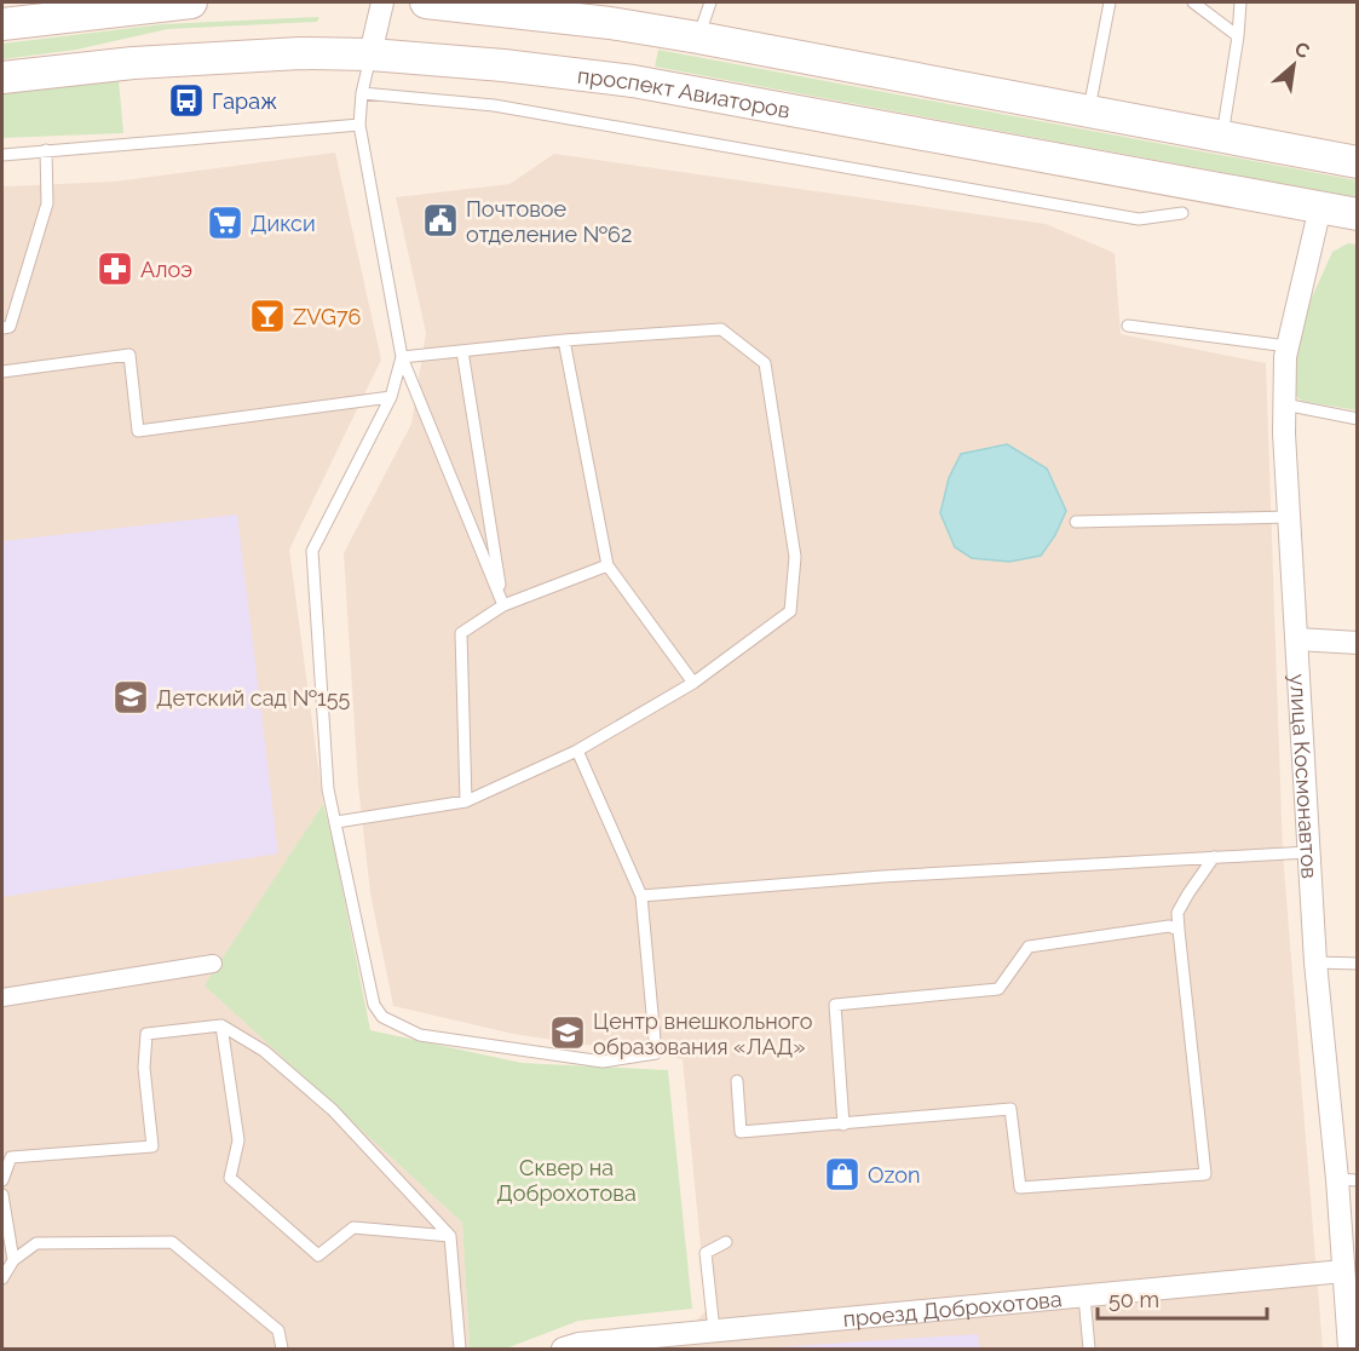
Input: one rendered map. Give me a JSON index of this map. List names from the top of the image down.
{
  "streets": {
    "main road": ["проспект Авиаторов"],
    "street": ["улица Космонавтов", "проезд Доброхотова"]
  },
  "crossings": [
    ["проспект Авиаторов", "улица Космонавтов"],
    ["улица Космонавтов", "проезд Доброхотова"]
  ],
  "parks": ["Сквер на Доброхотова"],
  "places": {
    "bus stop": ["Гараж"],
    "public building": ["Почтовое отделение №62"],
    "supermarket": ["Дикси"],
    "pharmacy": ["Алоэ"],
    "bar": ["ZVG76"],
    "school or university": ["Детский сад №155", "Центр внешкольного образования «ЛАД»"],
    "shop": ["Ozon"]
  },
  "scale_bar": "50 m",
  "north": "top right"
}
